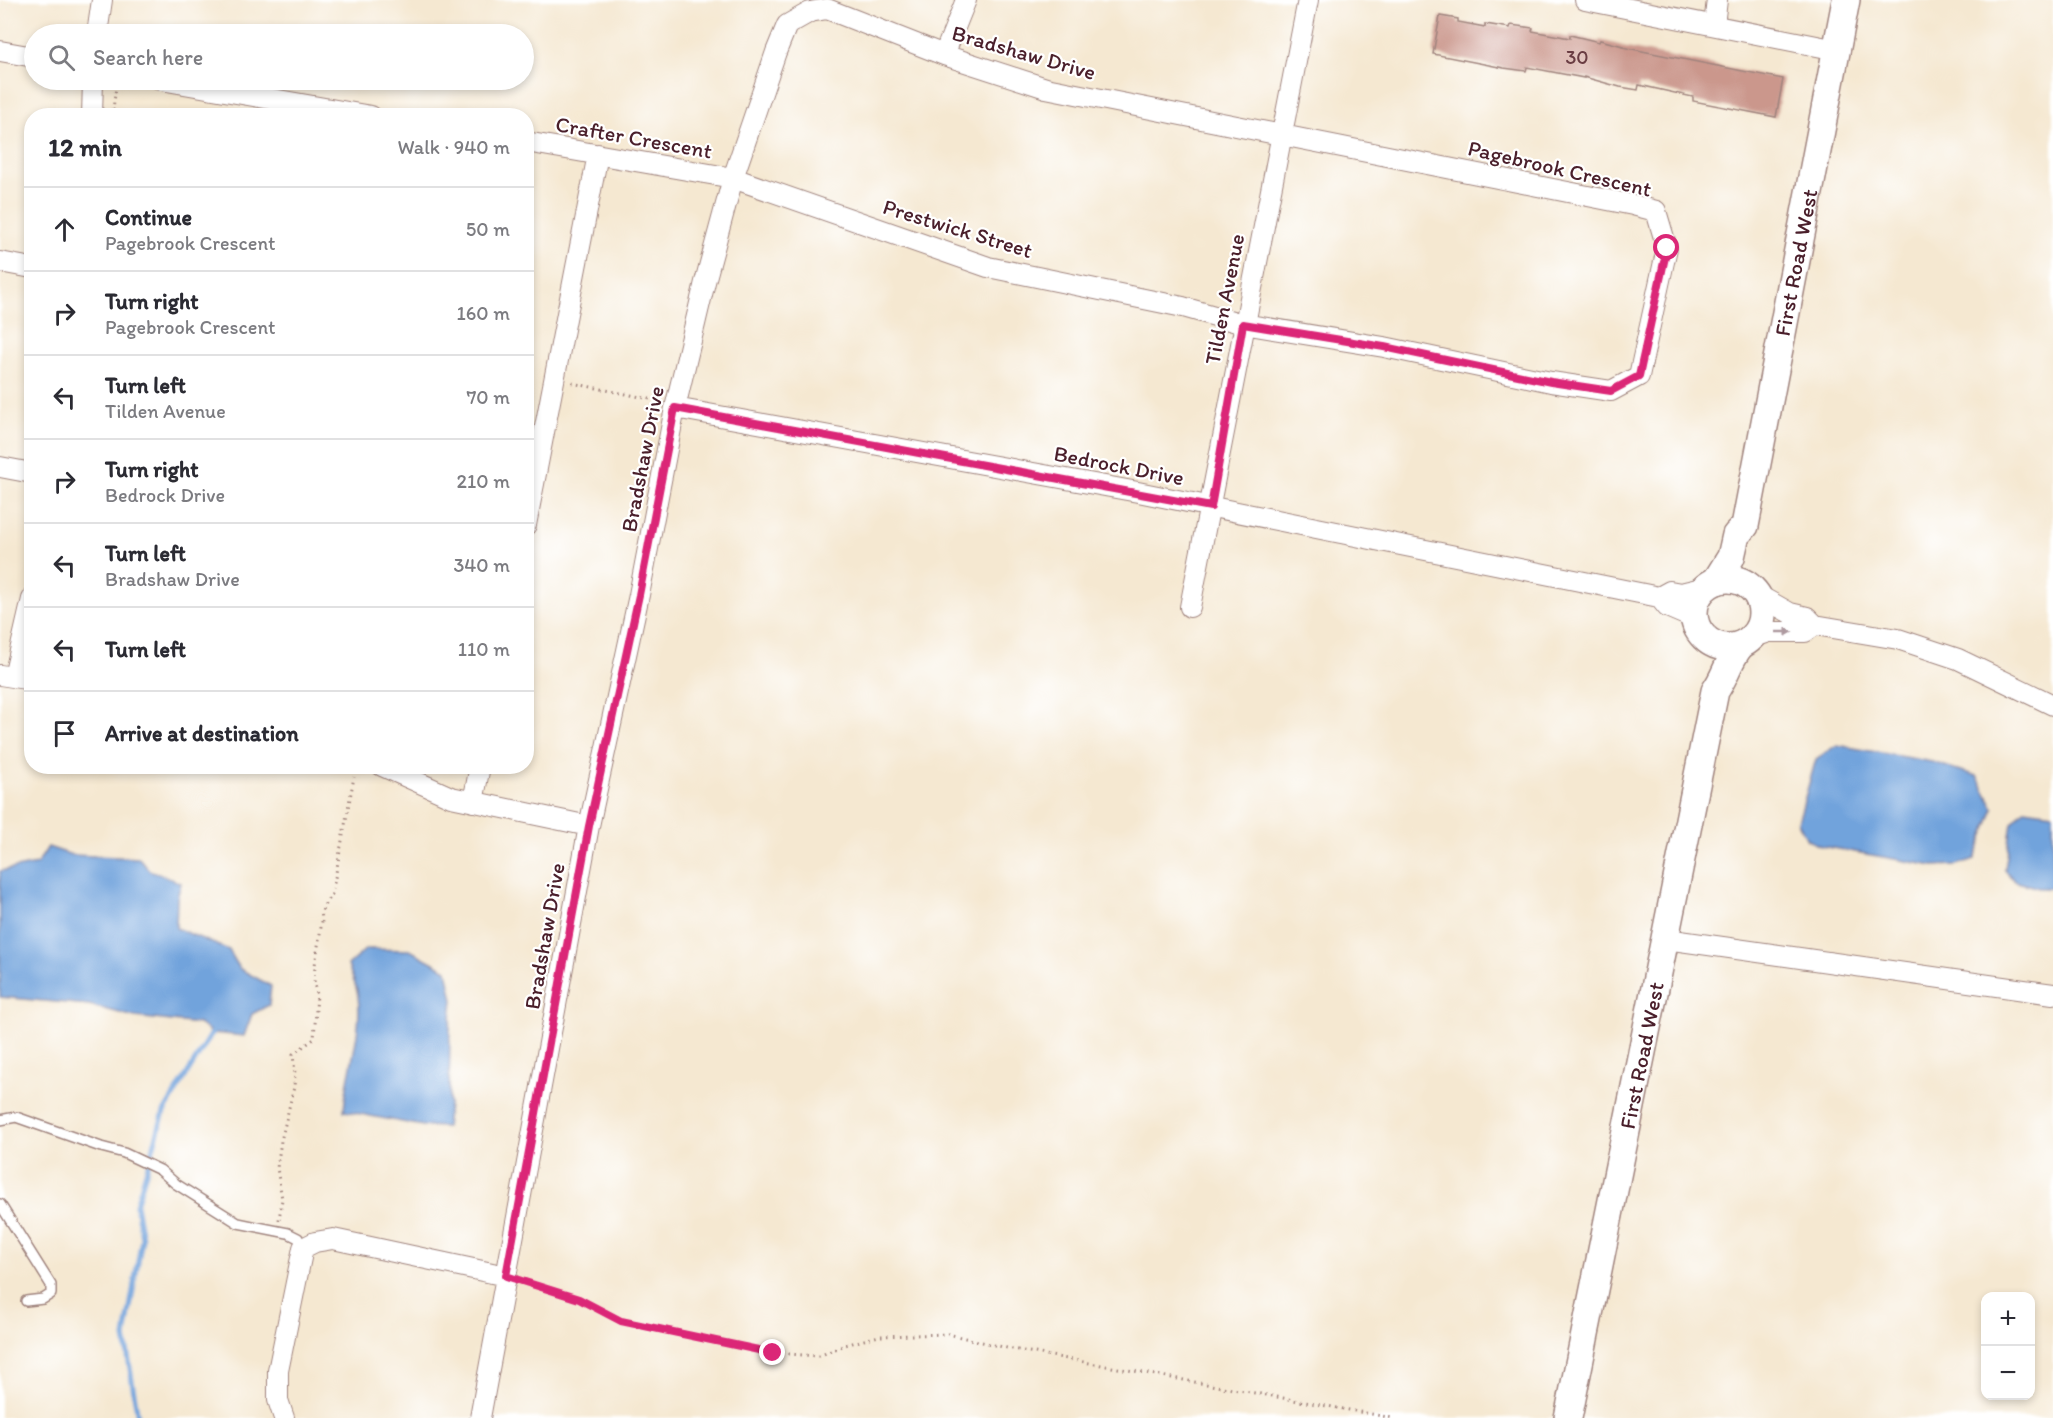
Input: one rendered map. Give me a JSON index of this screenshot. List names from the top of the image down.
{
  "streets": {
    "street": [
      "Bradshaw Drive",
      "Crafter Crescent",
      "Pagebrook Crescent",
      "Prestwick Street",
      "First Road West",
      "Tilden Avenue",
      "Bedrock Drive"
    ]
  },
  "crossings": [
    ["Bradshaw Drive", "Crafter Crescent"],
    ["Bradshaw Drive", "Pagebrook Crescent"],
    ["Bradshaw Drive", "Prestwick Street"],
    ["Bradshaw Drive", "Tilden Avenue"],
    ["Bradshaw Drive", "Bedrock Drive"],
    ["Crafter Crescent", "Prestwick Street"],
    ["Pagebrook Crescent", "Prestwick Street"],
    ["Pagebrook Crescent", "Tilden Avenue"],
    ["Prestwick Street", "Tilden Avenue"],
    ["First Road West", "Bedrock Drive"],
    ["Tilden Avenue", "Bedrock Drive"]
  ],
  "house_numbers": ["30"],
  "page": {
    "search": "Search here",
    "heading": ["12 min", "Walk · 940 m"],
    "list": [
      ["Continue", "Pagebrook Crescent", "50 m"],
      ["Turn right", "Pagebrook Crescent", "160 m"],
      ["Turn left", "Tilden Avenue", "70 m"],
      ["Turn right", "Bedrock Drive", "210 m"],
      ["Turn left", "Bradshaw Drive", "340 m"],
      ["Turn left", "110 m"],
      "Arrive at destination"
    ],
    "map_buttons": ["+", "−"]
  }
}
